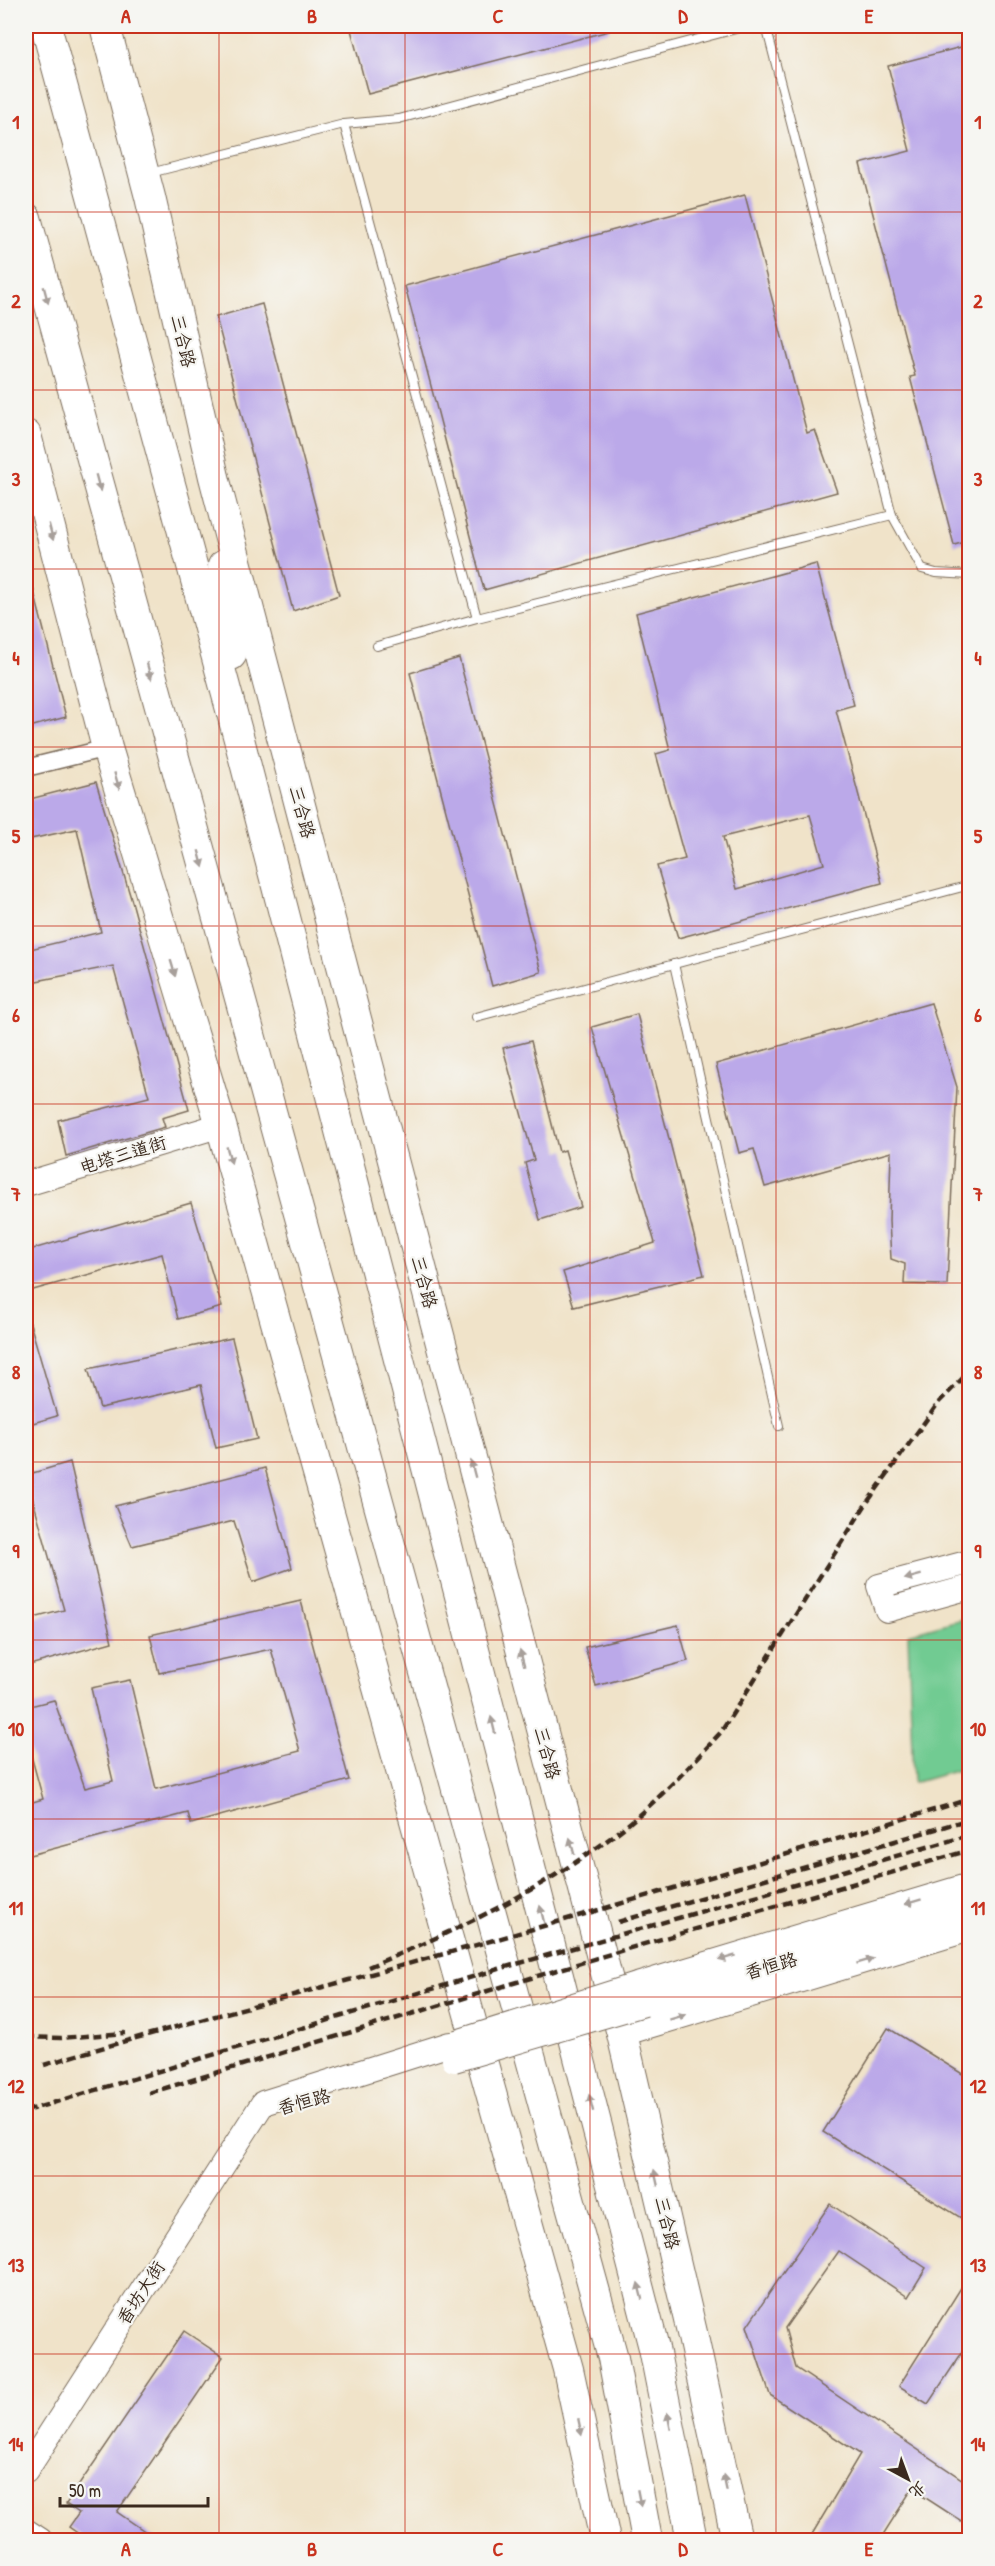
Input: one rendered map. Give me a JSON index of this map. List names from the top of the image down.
{
  "streets": {
    "highway": ["三合路"],
    "main road": ["电塔三道街", "香恒路", "香坊大街"]
  },
  "crossings": [
    ["香恒路", "香坊大街"]
  ],
  "scale_bar": "50 m",
  "north": "bottom right",
  "grid": {
    "columns": [
      "A",
      "B",
      "C",
      "D",
      "E"
    ],
    "rows": [
      "1",
      "2",
      "3",
      "4",
      "5",
      "6",
      "7",
      "8",
      "9",
      "10",
      "11",
      "12",
      "13",
      "14"
    ]
  }
}
